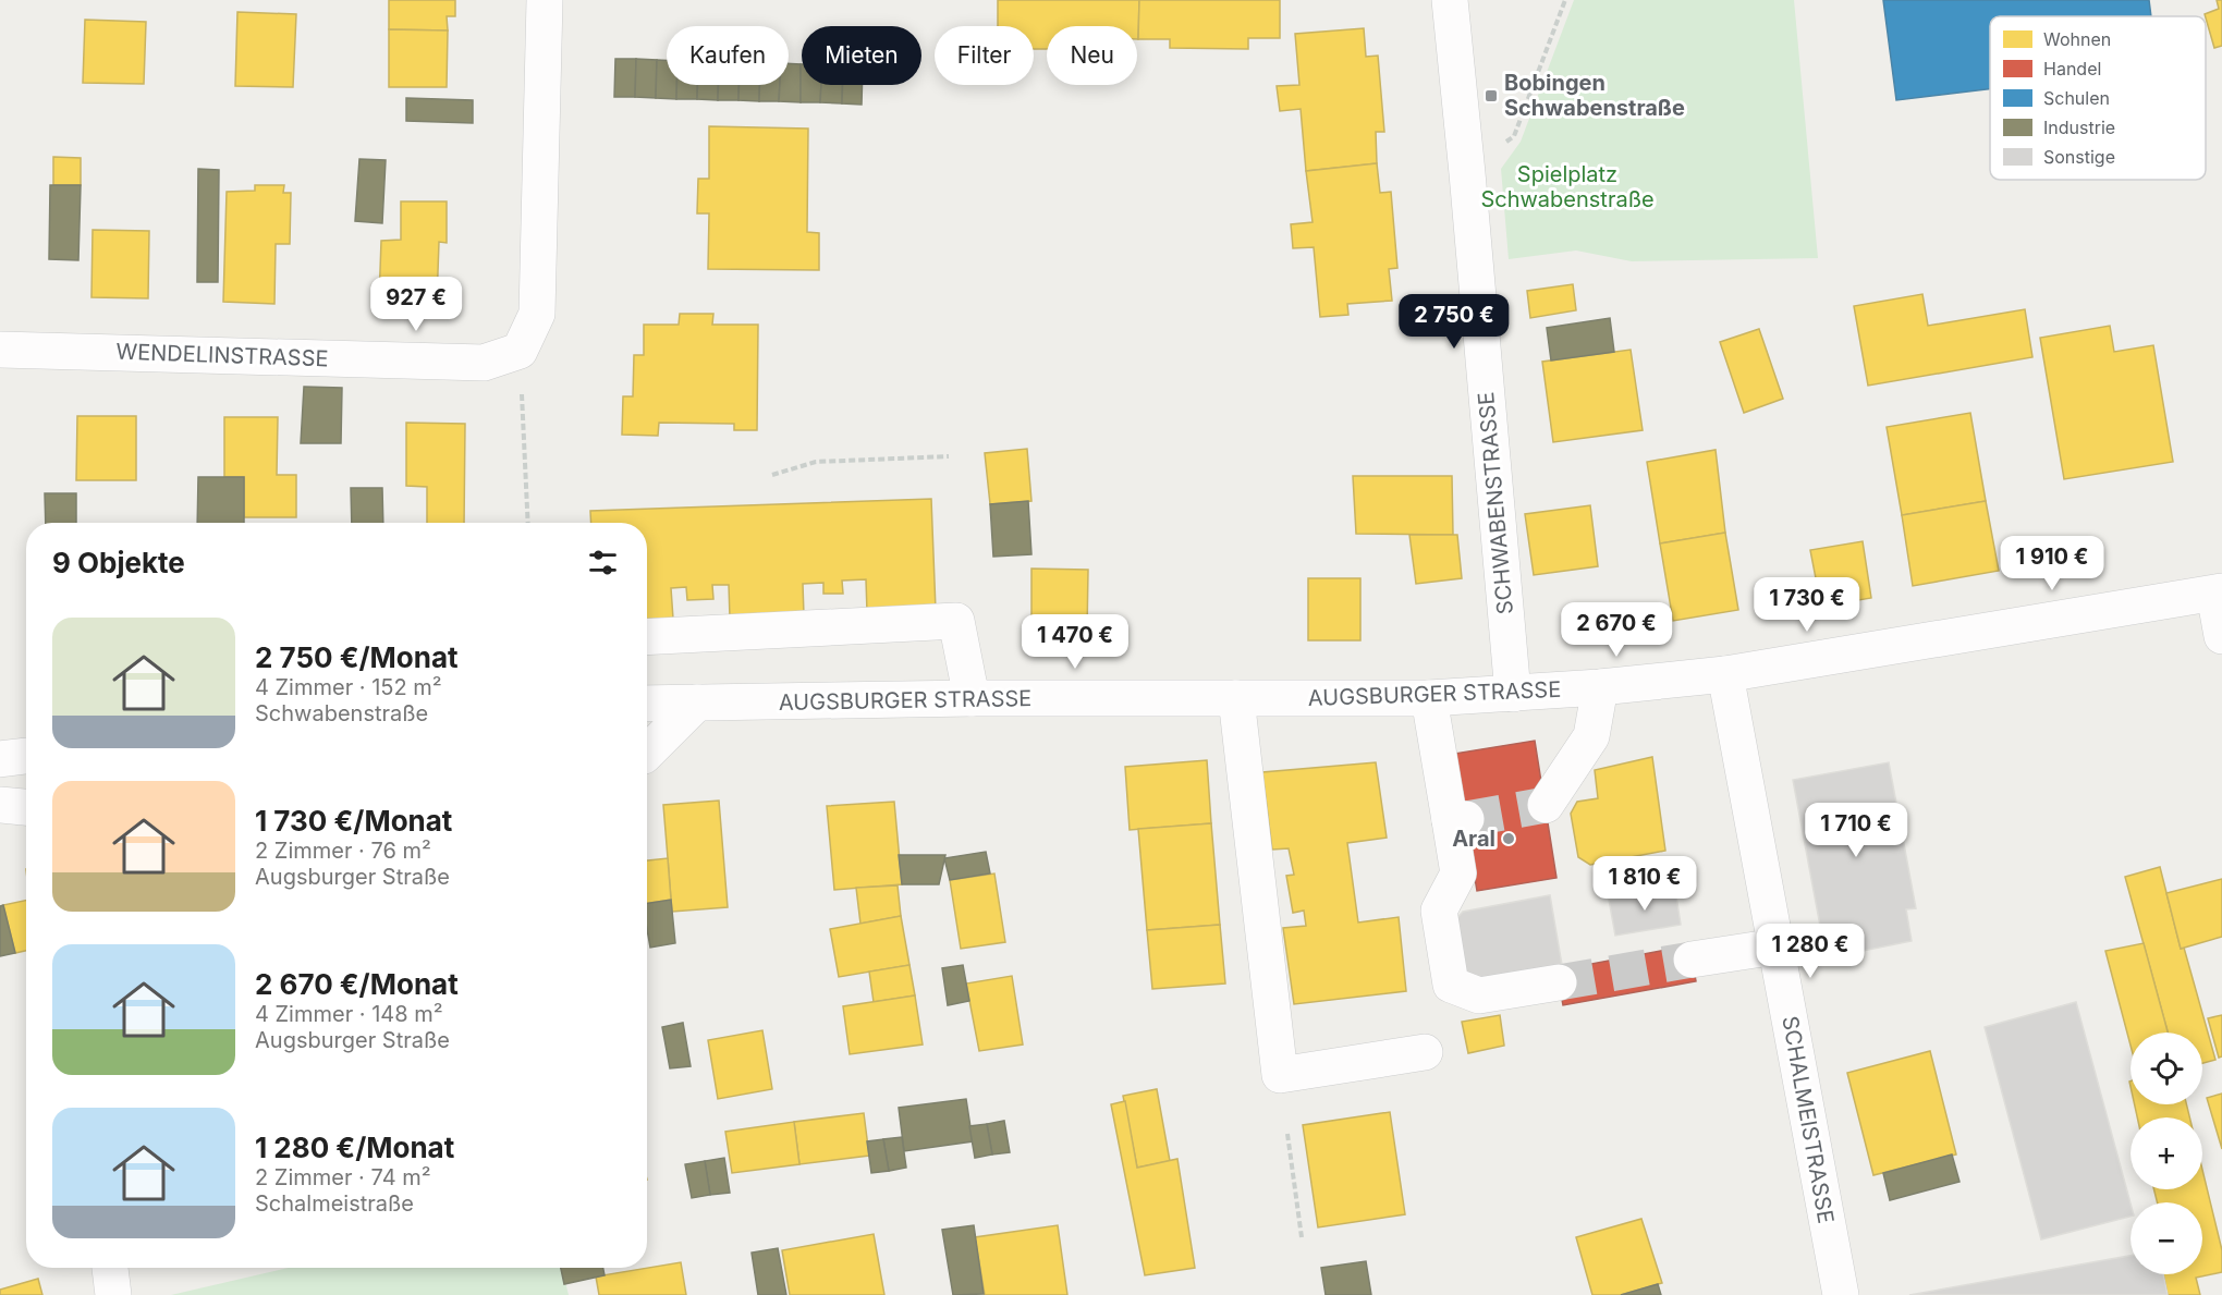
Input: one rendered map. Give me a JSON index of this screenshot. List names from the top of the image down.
{
  "streets": {
    "street": [
      "WENDELINSTRASSE",
      "SCHWABENSTRASSE",
      "AUGSBURGER STRASSE",
      "SCHALMEISTRASSE"
    ]
  },
  "crossings": [
    ["SCHWABENSTRASSE", "AUGSBURGER STRASSE"],
    ["AUGSBURGER STRASSE", "SCHALMEISTRASSE"]
  ],
  "parks": ["Spielplatz Schwabenstraße"],
  "places": {
    "transit": ["Bobingen Schwabenstraße"],
    "other": ["Aral"]
  },
  "legend": [
    "Wohnen",
    "Handel",
    "Schulen",
    "Industrie",
    "Sonstige"
  ],
  "page": {
    "chip": [
      "Kaufen",
      "Mieten",
      "Filter",
      "Neu"
    ],
    "price": [
      "927 €",
      "2 750 €",
      "1 910 €",
      "1 730 €",
      "2 670 €",
      "1 470 €",
      "1 710 €",
      "1 810 €",
      "1 280 €"
    ],
    "heading": "9 Objekte",
    "list": [
      {
        "name": "2 750 €/Monat",
        "note": "4 Zimmer · 152 m² · Schwabenstraße"
      },
      {
        "name": "1 730 €/Monat",
        "note": "2 Zimmer · 76 m² · Augsburger Straße"
      },
      {
        "name": "2 670 €/Monat",
        "note": "4 Zimmer · 148 m² · Augsburger Straße"
      },
      {
        "name": "1 280 €/Monat",
        "note": "2 Zimmer · 74 m² · Schalmeistraße"
      }
    ],
    "map_buttons": ["+", "−"]
  }
}
